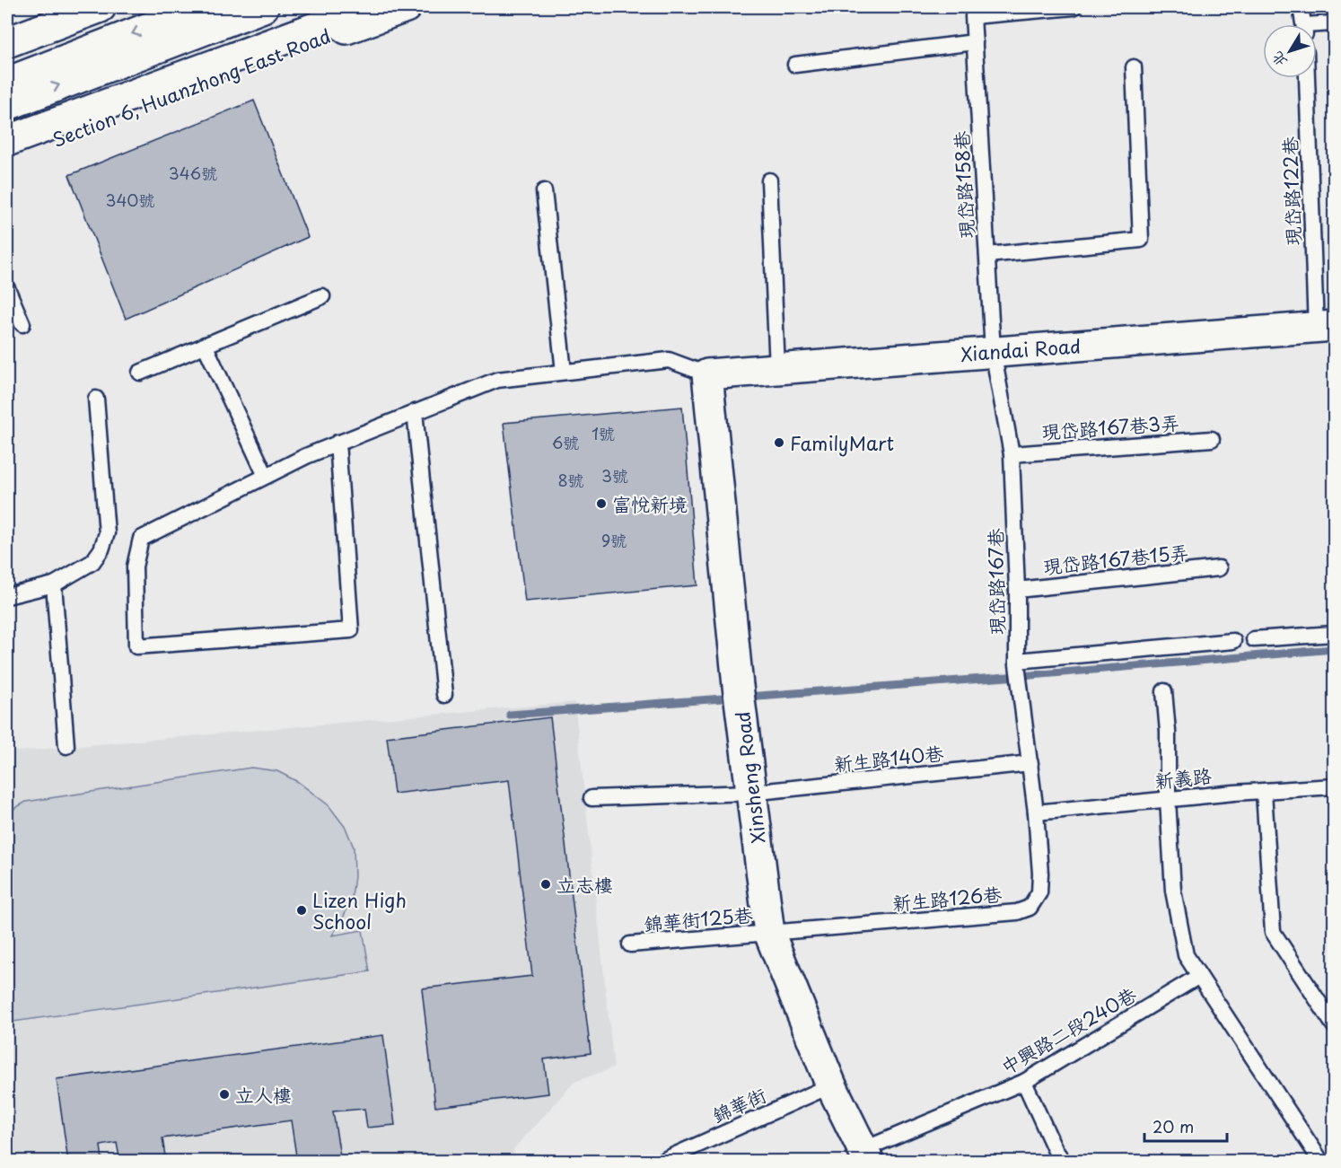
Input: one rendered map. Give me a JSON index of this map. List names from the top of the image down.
{
  "streets": {
    "main road": ["Section 6, Huanzhong East Road", "Xiandai Road", "Xinsheng Road"],
    "lane": [
      "現岱路158巷",
      "現岱路122巷",
      "現岱路167巷3弄",
      "現岱路167巷15弄",
      "現岱路167巷",
      "新生路140巷",
      "新義路",
      "新生路126巷",
      "錦華街125巷",
      "中興路二段240巷",
      "錦華街"
    ]
  },
  "crossings": [
    ["現岱路158巷", "Xiandai Road"],
    ["現岱路158巷", "現岱路167巷"],
    ["現岱路122巷", "Xiandai Road"],
    ["Xiandai Road", "現岱路167巷"],
    ["Xiandai Road", "Xinsheng Road"],
    ["現岱路167巷3弄", "現岱路167巷"],
    ["現岱路167巷15弄", "現岱路167巷"],
    ["現岱路167巷", "新生路140巷"],
    ["現岱路167巷", "新義路"],
    ["現岱路167巷", "新生路126巷"],
    ["新生路140巷", "Xinsheng Road"],
    ["Xinsheng Road", "新生路126巷"],
    ["Xinsheng Road", "錦華街125巷"],
    ["Xinsheng Road", "中興路二段240巷"],
    ["Xinsheng Road", "錦華街"],
    ["新義路", "新生路126巷"],
    ["新生路126巷", "錦華街125巷"]
  ],
  "places": [
    "FamilyMart",
    "富悅新境",
    "立志樓",
    "Lizen High School",
    "立人樓"
  ],
  "house_numbers": [
    "346號",
    "340號",
    "1號",
    "6號",
    "3號",
    "8號",
    "9號"
  ],
  "scale_bar": "20 m",
  "north": "bottom left"
}
